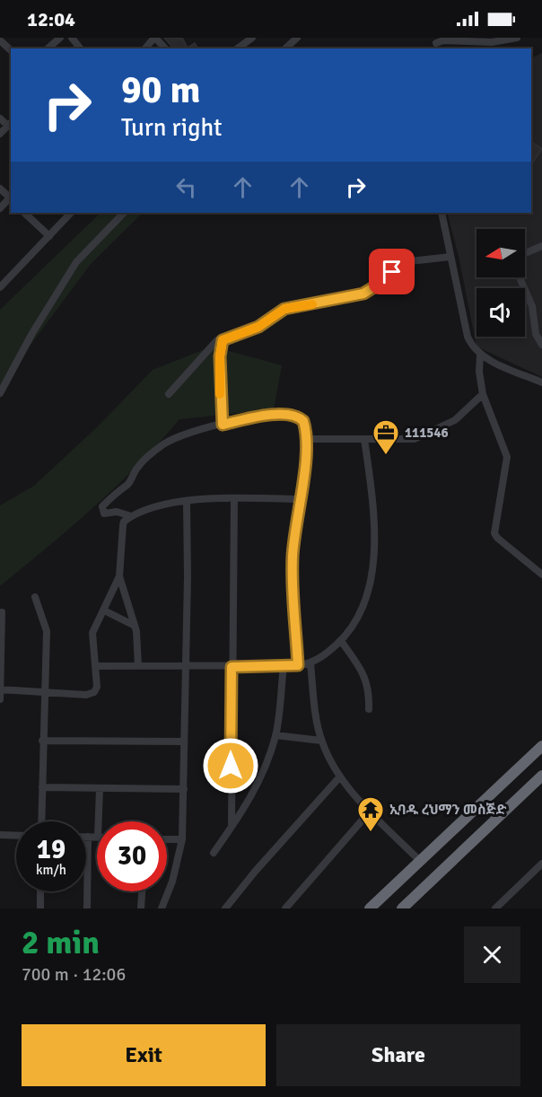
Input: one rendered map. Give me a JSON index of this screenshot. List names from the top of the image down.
{
  "places": {
    "office": ["111546"],
    "temple": ["ኢባዱ ረህማን መስጅድ"]
  },
  "north": "left",
  "page": {
    "status": "12:04",
    "turn": ["90 m", "Turn right"],
    "speed": "19 km/h",
    "limit": "30",
    "heading": ["2 min", "700 m · 12:06"],
    "buttons": ["Exit", "Share"]
  }
}
